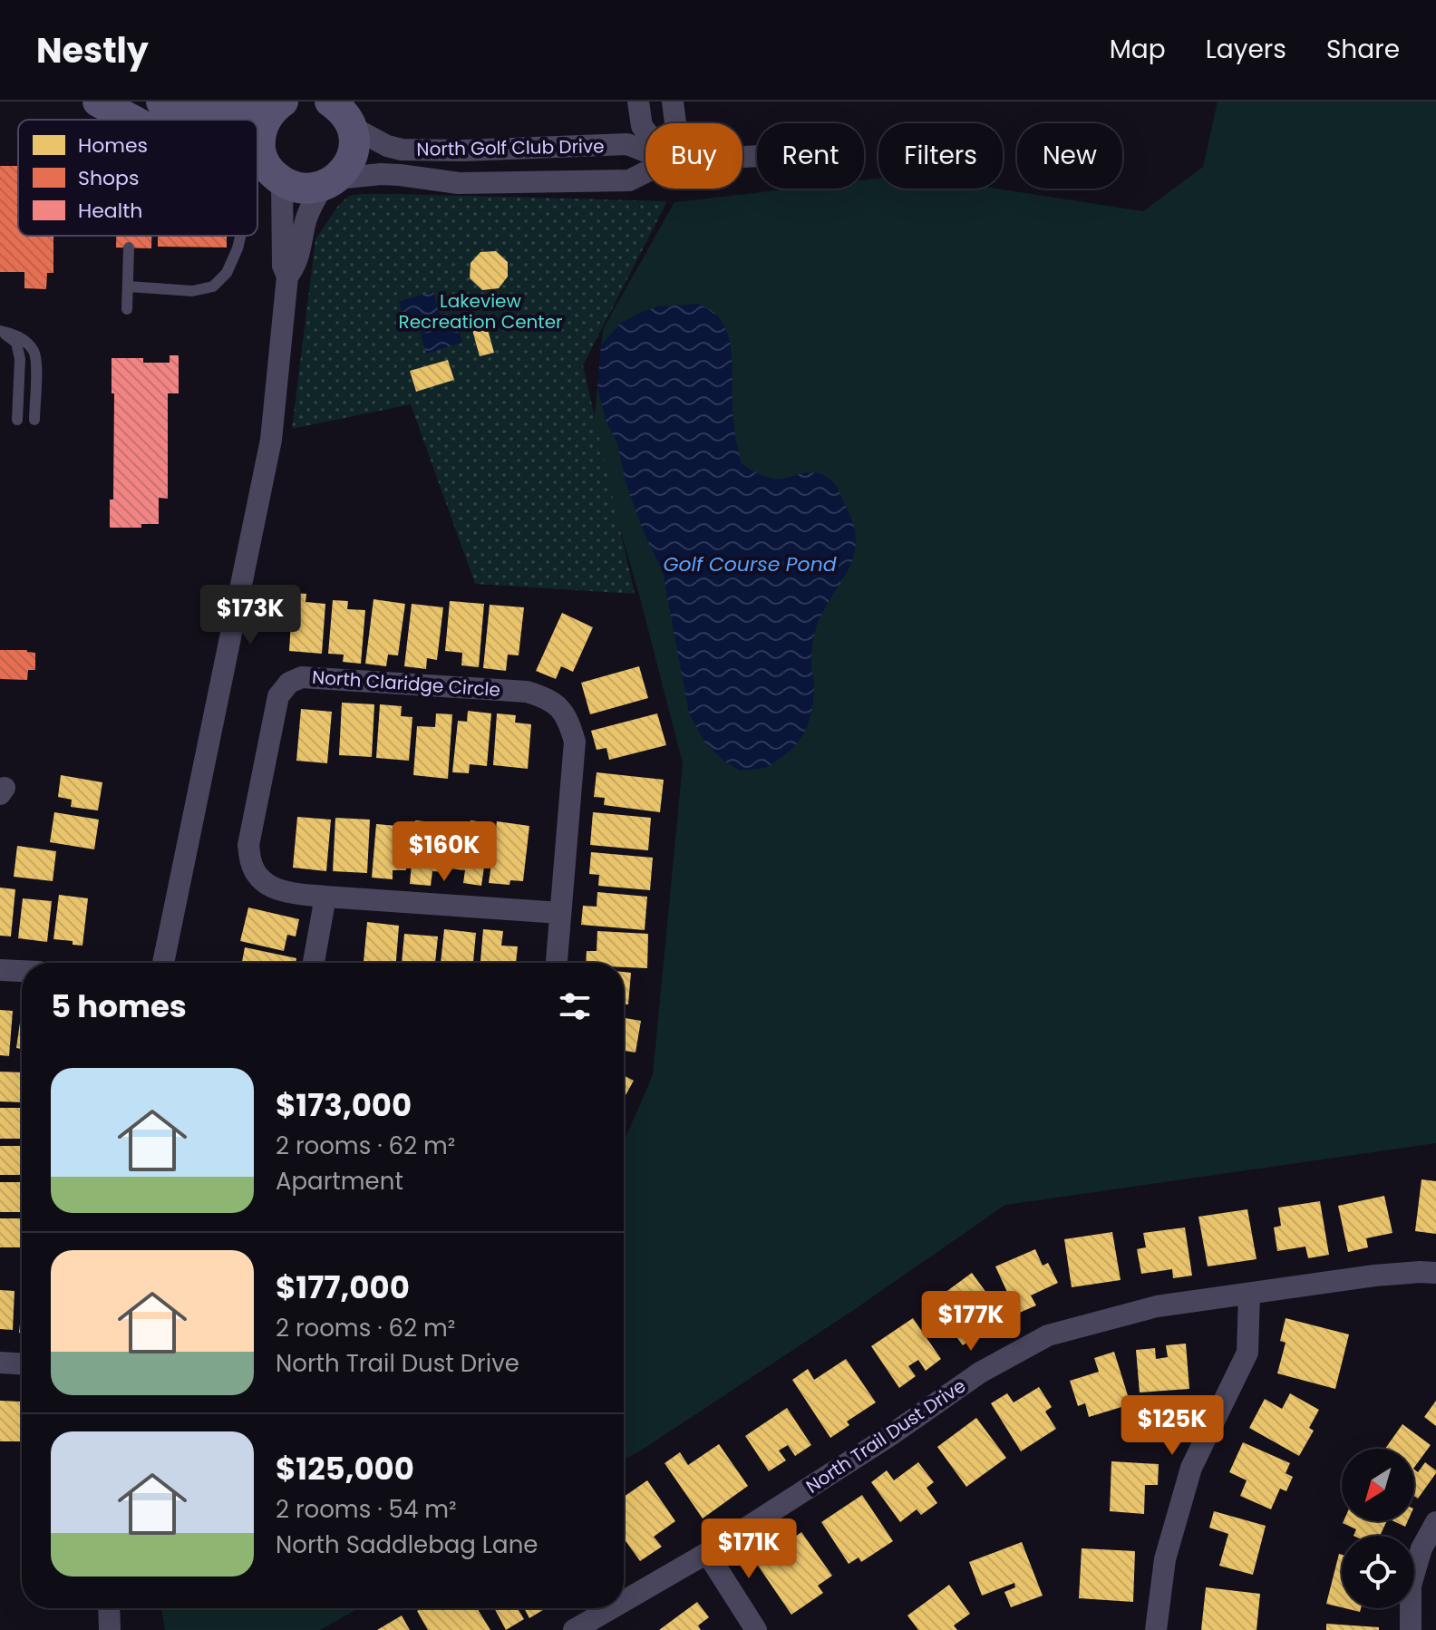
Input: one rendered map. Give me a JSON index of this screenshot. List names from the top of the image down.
{
  "streets": {
    "street": ["North Golf Club Drive", "North Claridge Circle", "North Trail Dust Drive"]
  },
  "water": ["Golf Course Pond"],
  "parks": ["Lakeview Recreation Center"],
  "legend": ["Homes", "Shops", "Health"],
  "north": "bottom left",
  "page": {
    "header": "Nestly",
    "nav": ["Map", "Layers", "Share"],
    "chip": [
      "Buy",
      "Rent",
      "Filters",
      "New"
    ],
    "price": [
      "$173K",
      "$160K",
      "$177K",
      "$125K",
      "$171K"
    ],
    "heading": "5 homes",
    "list": [
      {
        "name": "$173,000",
        "note": "2 rooms · 62 m² · Apartment"
      },
      {
        "name": "$177,000",
        "note": "2 rooms · 62 m² · North Trail Dust Drive"
      },
      {
        "name": "$125,000",
        "note": "2 rooms · 54 m² · North Saddlebag Lane"
      }
    ]
  }
}
